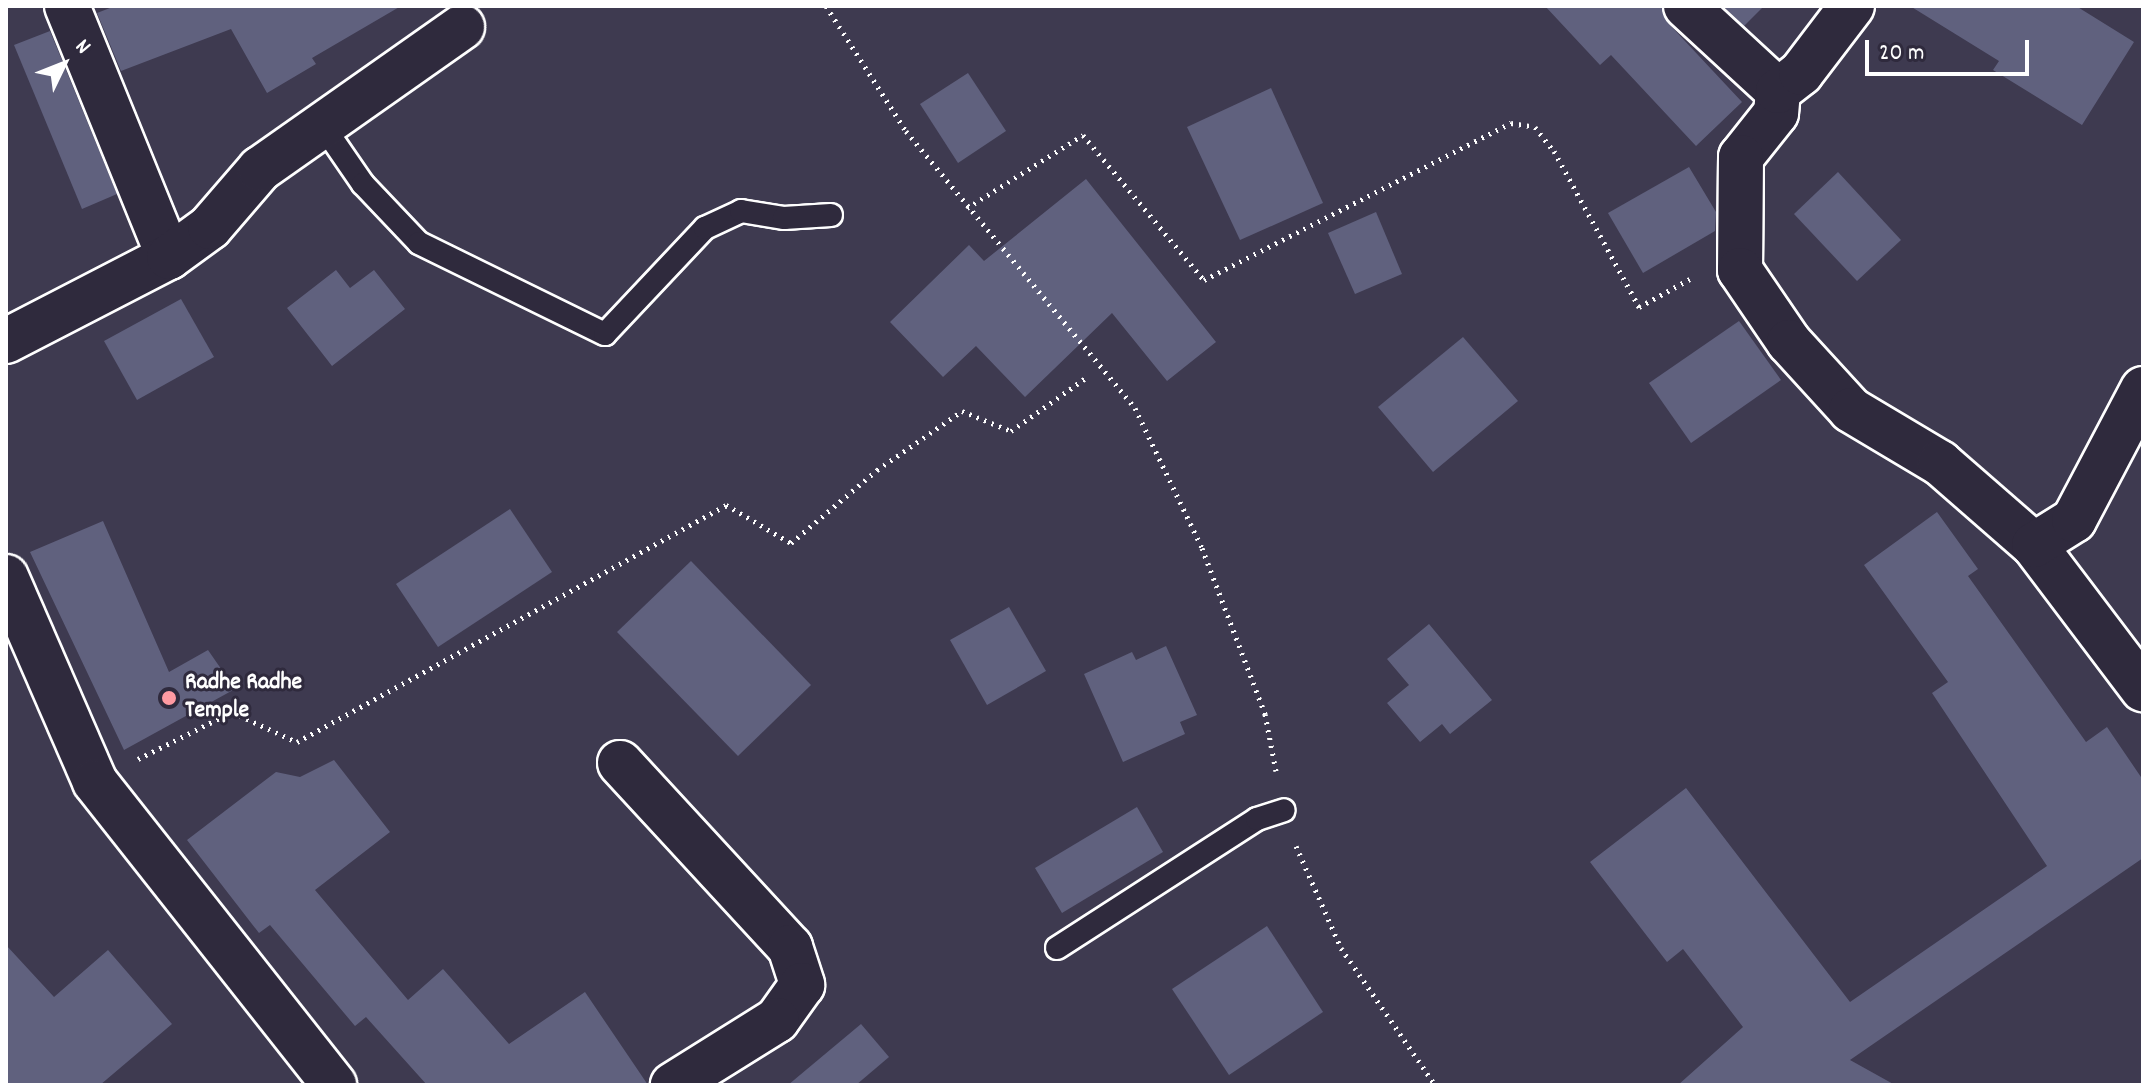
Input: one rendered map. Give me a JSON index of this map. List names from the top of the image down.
{
  "places": ["Radhe Radhe Temple"],
  "scale_bar": "20 m",
  "north": "top right"
}
